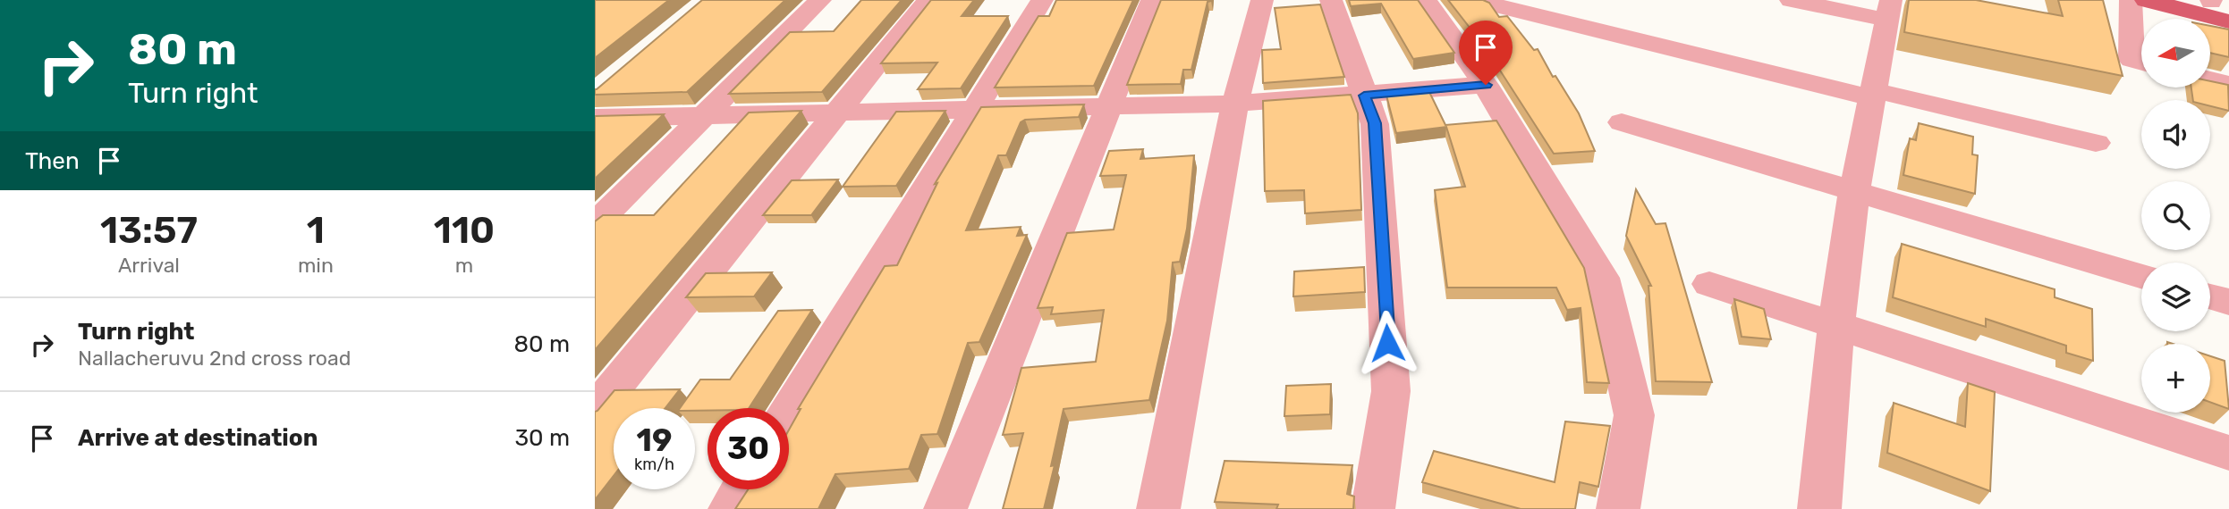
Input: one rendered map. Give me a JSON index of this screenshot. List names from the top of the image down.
{
  "north": "left",
  "page": {
    "turn": ["80 m", "Turn right"],
    "map_buttons": "+",
    "then": "Then",
    "eta": [
      "13:57",
      "Arrival",
      "1",
      "min",
      "110",
      "m"
    ],
    "list": [
      {
        "name": "Turn right",
        "note": "Nallacheruvu 2nd cross road",
        "value": "80 m"
      },
      {
        "name": "Arrive at destination",
        "value": "30 m"
      }
    ],
    "speed": "19 km/h",
    "limit": "30"
  }
}
